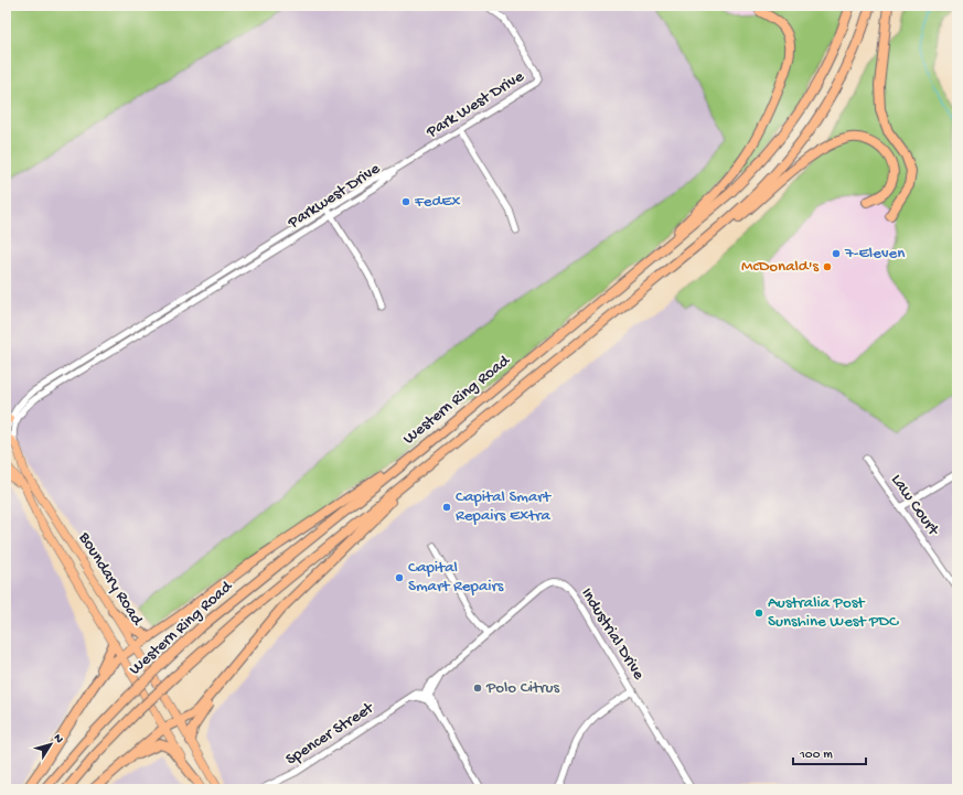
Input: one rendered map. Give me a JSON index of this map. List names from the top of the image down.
{
  "streets": {
    "highway": ["Western Ring Road"],
    "main road": ["Boundary Road"],
    "street": [
      "Park West Drive",
      "Parkwest Drive",
      "Law Court",
      "Industrial Drive",
      "Spencer Street"
    ]
  },
  "crossings": [
    ["Park West Drive", "Parkwest Drive"],
    ["Parkwest Drive", "Boundary Road"],
    ["Industrial Drive", "Spencer Street"]
  ],
  "places": [
    "FedEx",
    "7-Eleven",
    "McDonald's",
    "Capital Smart Repairs Extra",
    "Capital Smart Repairs",
    "Australia Post Sunshine West PDC",
    "Polo Citrus"
  ],
  "scale_bar": "100 m",
  "north": "top right"
}
